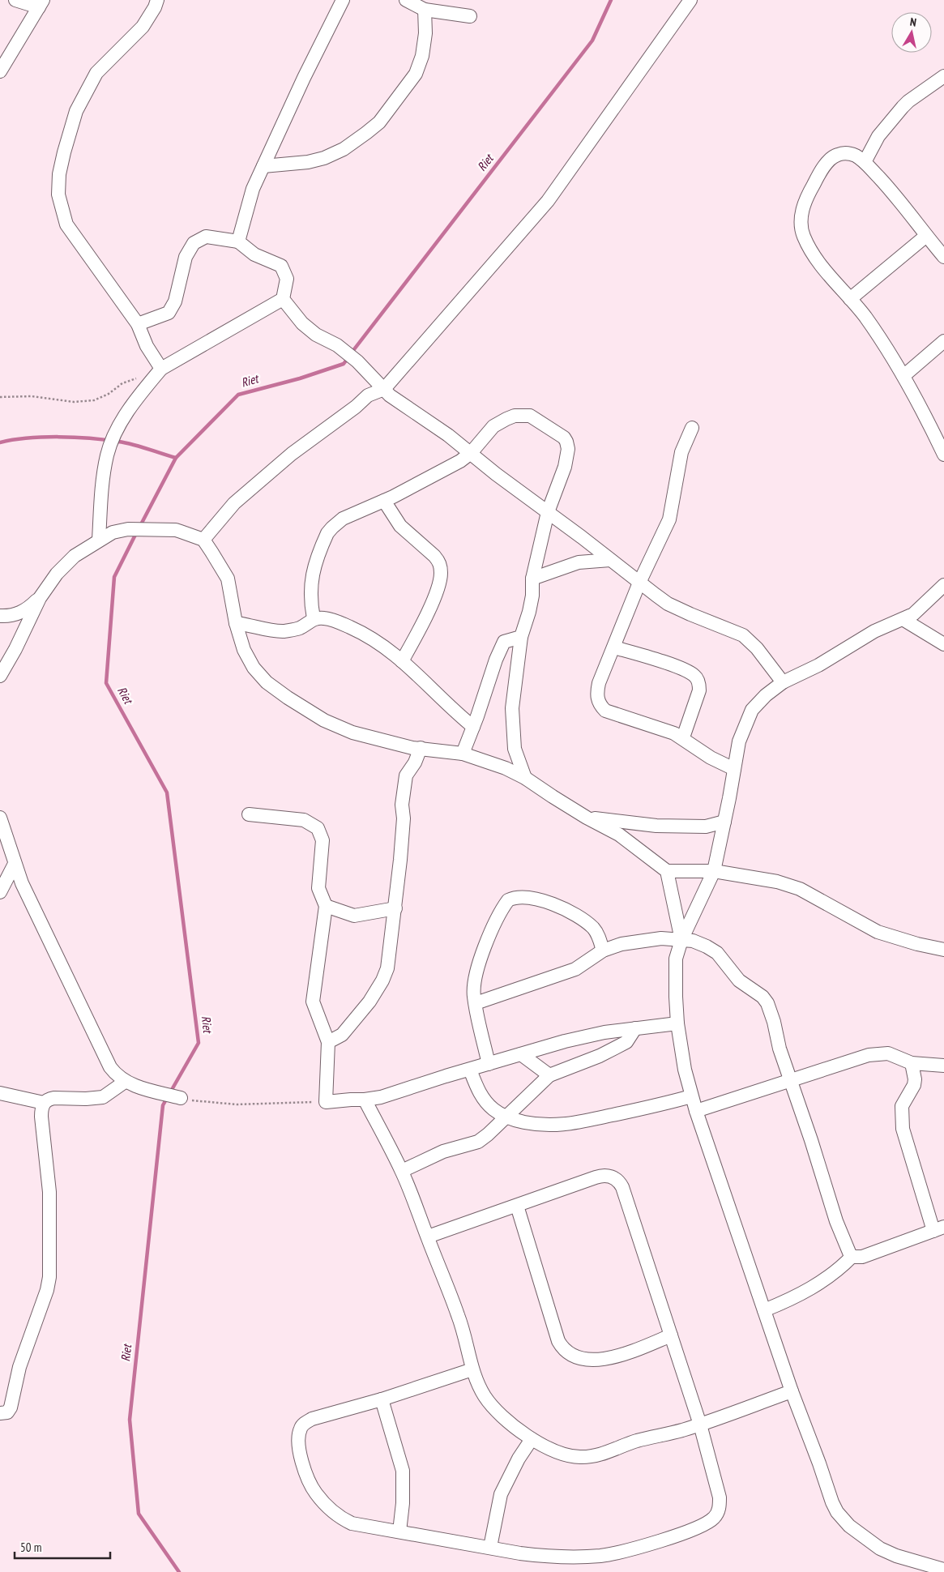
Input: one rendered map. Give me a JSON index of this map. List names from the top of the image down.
{
  "water": ["Riet"],
  "scale_bar": "50 m",
  "north": "top"
}
